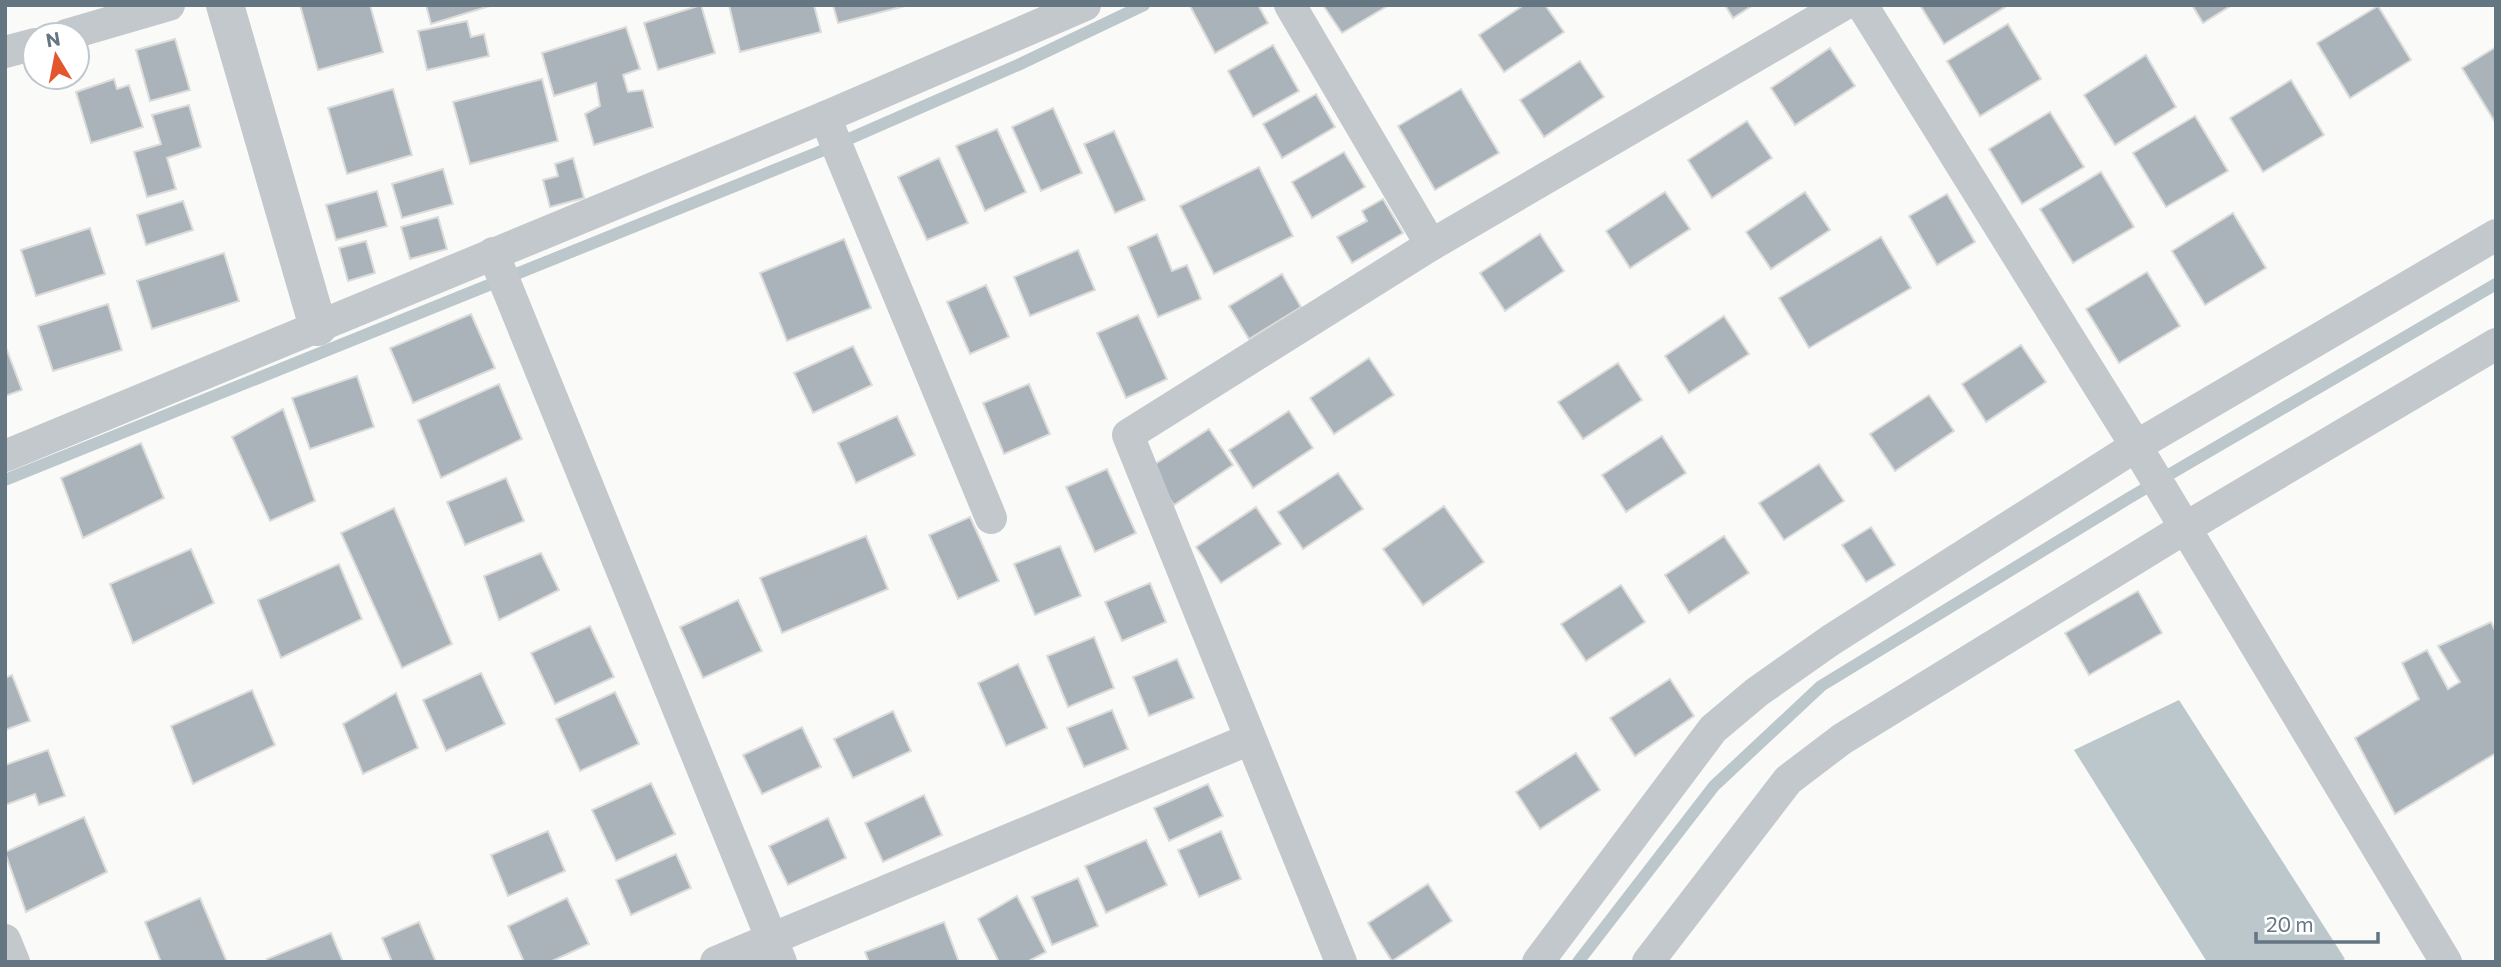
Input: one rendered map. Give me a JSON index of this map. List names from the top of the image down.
{
  "scale_bar": "20 m",
  "north": "top"
}
